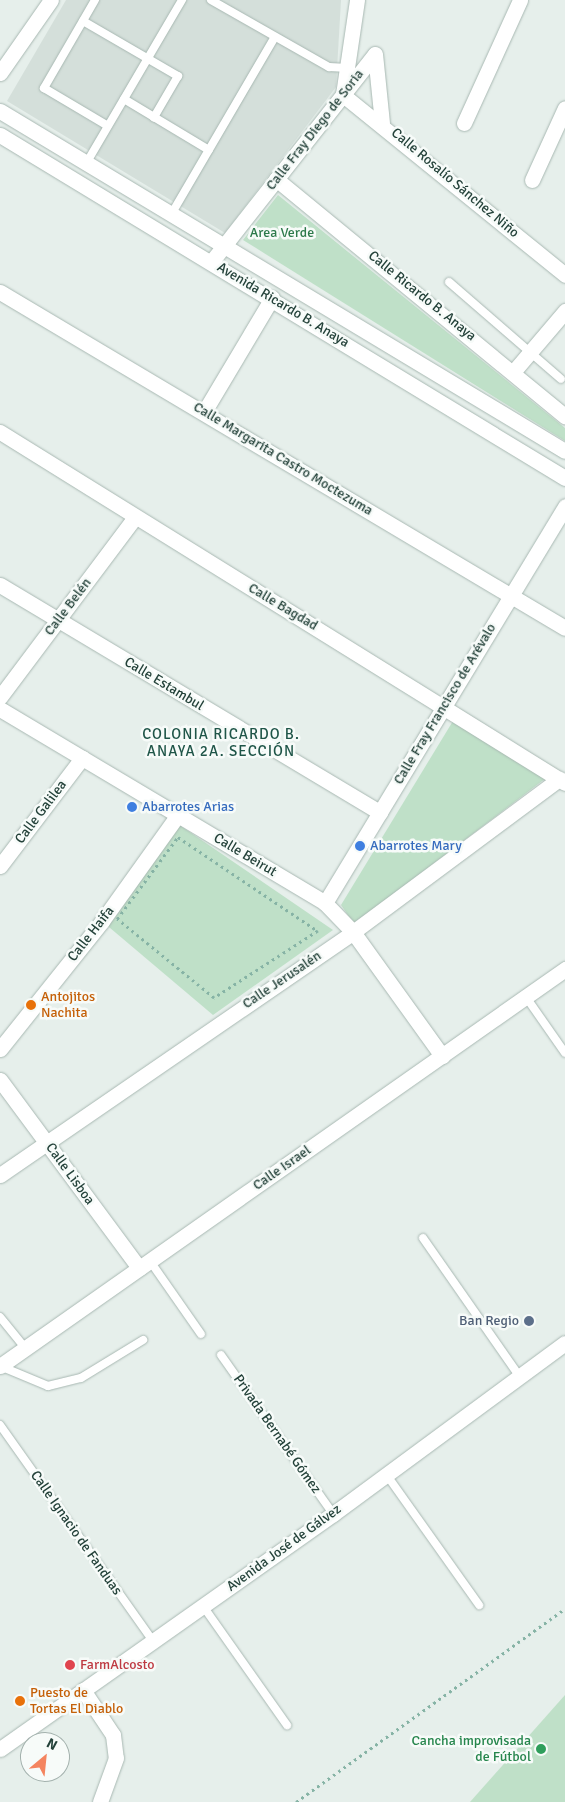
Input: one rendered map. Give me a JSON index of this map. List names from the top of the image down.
{
  "streets": {
    "street": [
      "Calle Fray Diego de Soria",
      "Calle Rosalío Sánchez Niño",
      "Calle Ricardo B. Anaya",
      "Avenida Ricardo B. Anaya",
      "Calle Margarita Castro Moctezuma",
      "Calle Belén",
      "Calle Bagdad",
      "Calle Estambul",
      "Calle Fray Francisco de Arévalo",
      "Calle Galilea",
      "Calle Beirut",
      "Calle Haifa",
      "Calle Jerusalén",
      "Calle Israel",
      "Calle Lisboa",
      "Avenida José de Gálvez"
    ],
    "lane": ["Privada Bernabé Gómez", "Calle Ignacio de Fanduas"]
  },
  "crossings": [
    ["Calle Fray Diego de Soria", "Calle Rosalío Sánchez Niño"],
    ["Calle Fray Diego de Soria", "Calle Ricardo B. Anaya"],
    ["Calle Fray Diego de Soria", "Avenida Ricardo B. Anaya"],
    ["Calle Margarita Castro Moctezuma", "Calle Fray Francisco de Arévalo"],
    ["Calle Belén", "Calle Bagdad"],
    ["Calle Belén", "Calle Estambul"],
    ["Calle Bagdad", "Calle Fray Francisco de Arévalo"],
    ["Calle Bagdad", "Calle Jerusalén"],
    ["Calle Estambul", "Calle Fray Francisco de Arévalo"],
    ["Calle Fray Francisco de Arévalo", "Calle Beirut"],
    ["Calle Galilea", "Calle Beirut"],
    ["Calle Beirut", "Calle Haifa"],
    ["Calle Beirut", "Calle Jerusalén"],
    ["Calle Beirut", "Calle Israel"],
    ["Calle Jerusalén", "Calle Lisboa"],
    ["Calle Israel", "Calle Lisboa"],
    ["Privada Bernabé Gómez", "Avenida José de Gálvez"],
    ["Calle Ignacio de Fanduas", "Avenida José de Gálvez"]
  ],
  "districts": ["COLONIA RICARDO B. ANAYA 2A. SECCIÓN"],
  "parks": ["Area Verde"],
  "places": [
    "Abarrotes Arias",
    "Abarrotes Mary",
    "Antojitos Nachita",
    "Ban Regio",
    "FarmAlcosto",
    "Puesto de Tortas El Diablo",
    "Cancha improvisada de Fútbol"
  ],
  "north": "top right"
}
